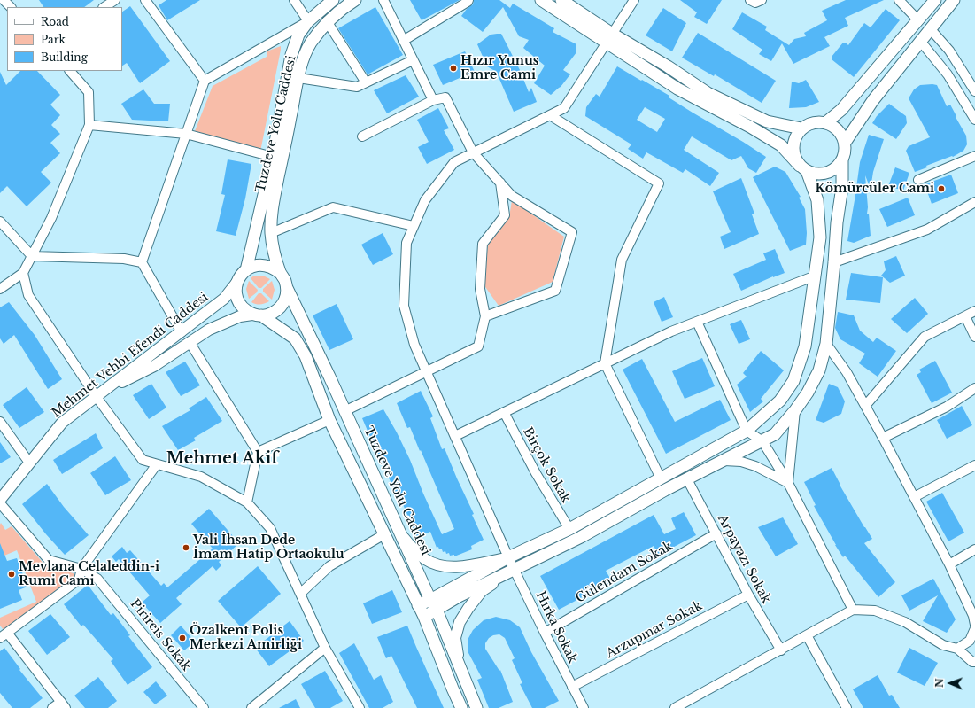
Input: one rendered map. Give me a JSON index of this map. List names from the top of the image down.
{
  "streets": {
    "main road": ["Tuzdeve Yolu Caddesi"],
    "street": [
      "Mehmet Vehbi Efendi Caddesi",
      "Birçok Sokak",
      "Arpayazı Sokak",
      "Gülendam Sokak",
      "Hırka Sokak",
      "Arzupınar Sokak",
      "Pirireis Sokak"
    ]
  },
  "crossings": [
    ["Tuzdeve Yolu Caddesi", "Mehmet Vehbi Efendi Caddesi"],
    ["Arpayazı Sokak", "Gülendam Sokak"],
    ["Arpayazı Sokak", "Arzupınar Sokak"],
    ["Gülendam Sokak", "Hırka Sokak"],
    ["Hırka Sokak", "Arzupınar Sokak"]
  ],
  "districts": ["Mehmet Akif"],
  "places": [
    "Hızır Yunus Emre Cami",
    "Kömürcüler Cami",
    "Vali İhsan Dede İmam Hatip Ortaokulu",
    "Mevlana Celaleddin-i Rumi Cami",
    "Özalkent Polis Merkezi Amirliği"
  ],
  "legend": ["Road", "Park", "Building"],
  "north": "left"
}
